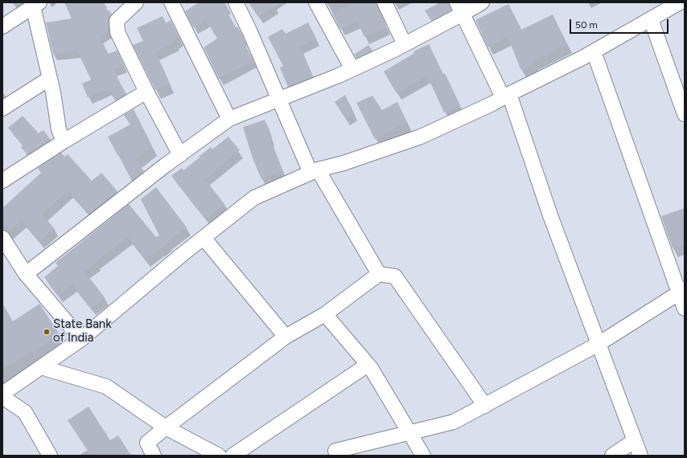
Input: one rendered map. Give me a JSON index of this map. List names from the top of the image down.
{
  "places": ["State Bank of India"],
  "scale_bar": "50 m"
}
